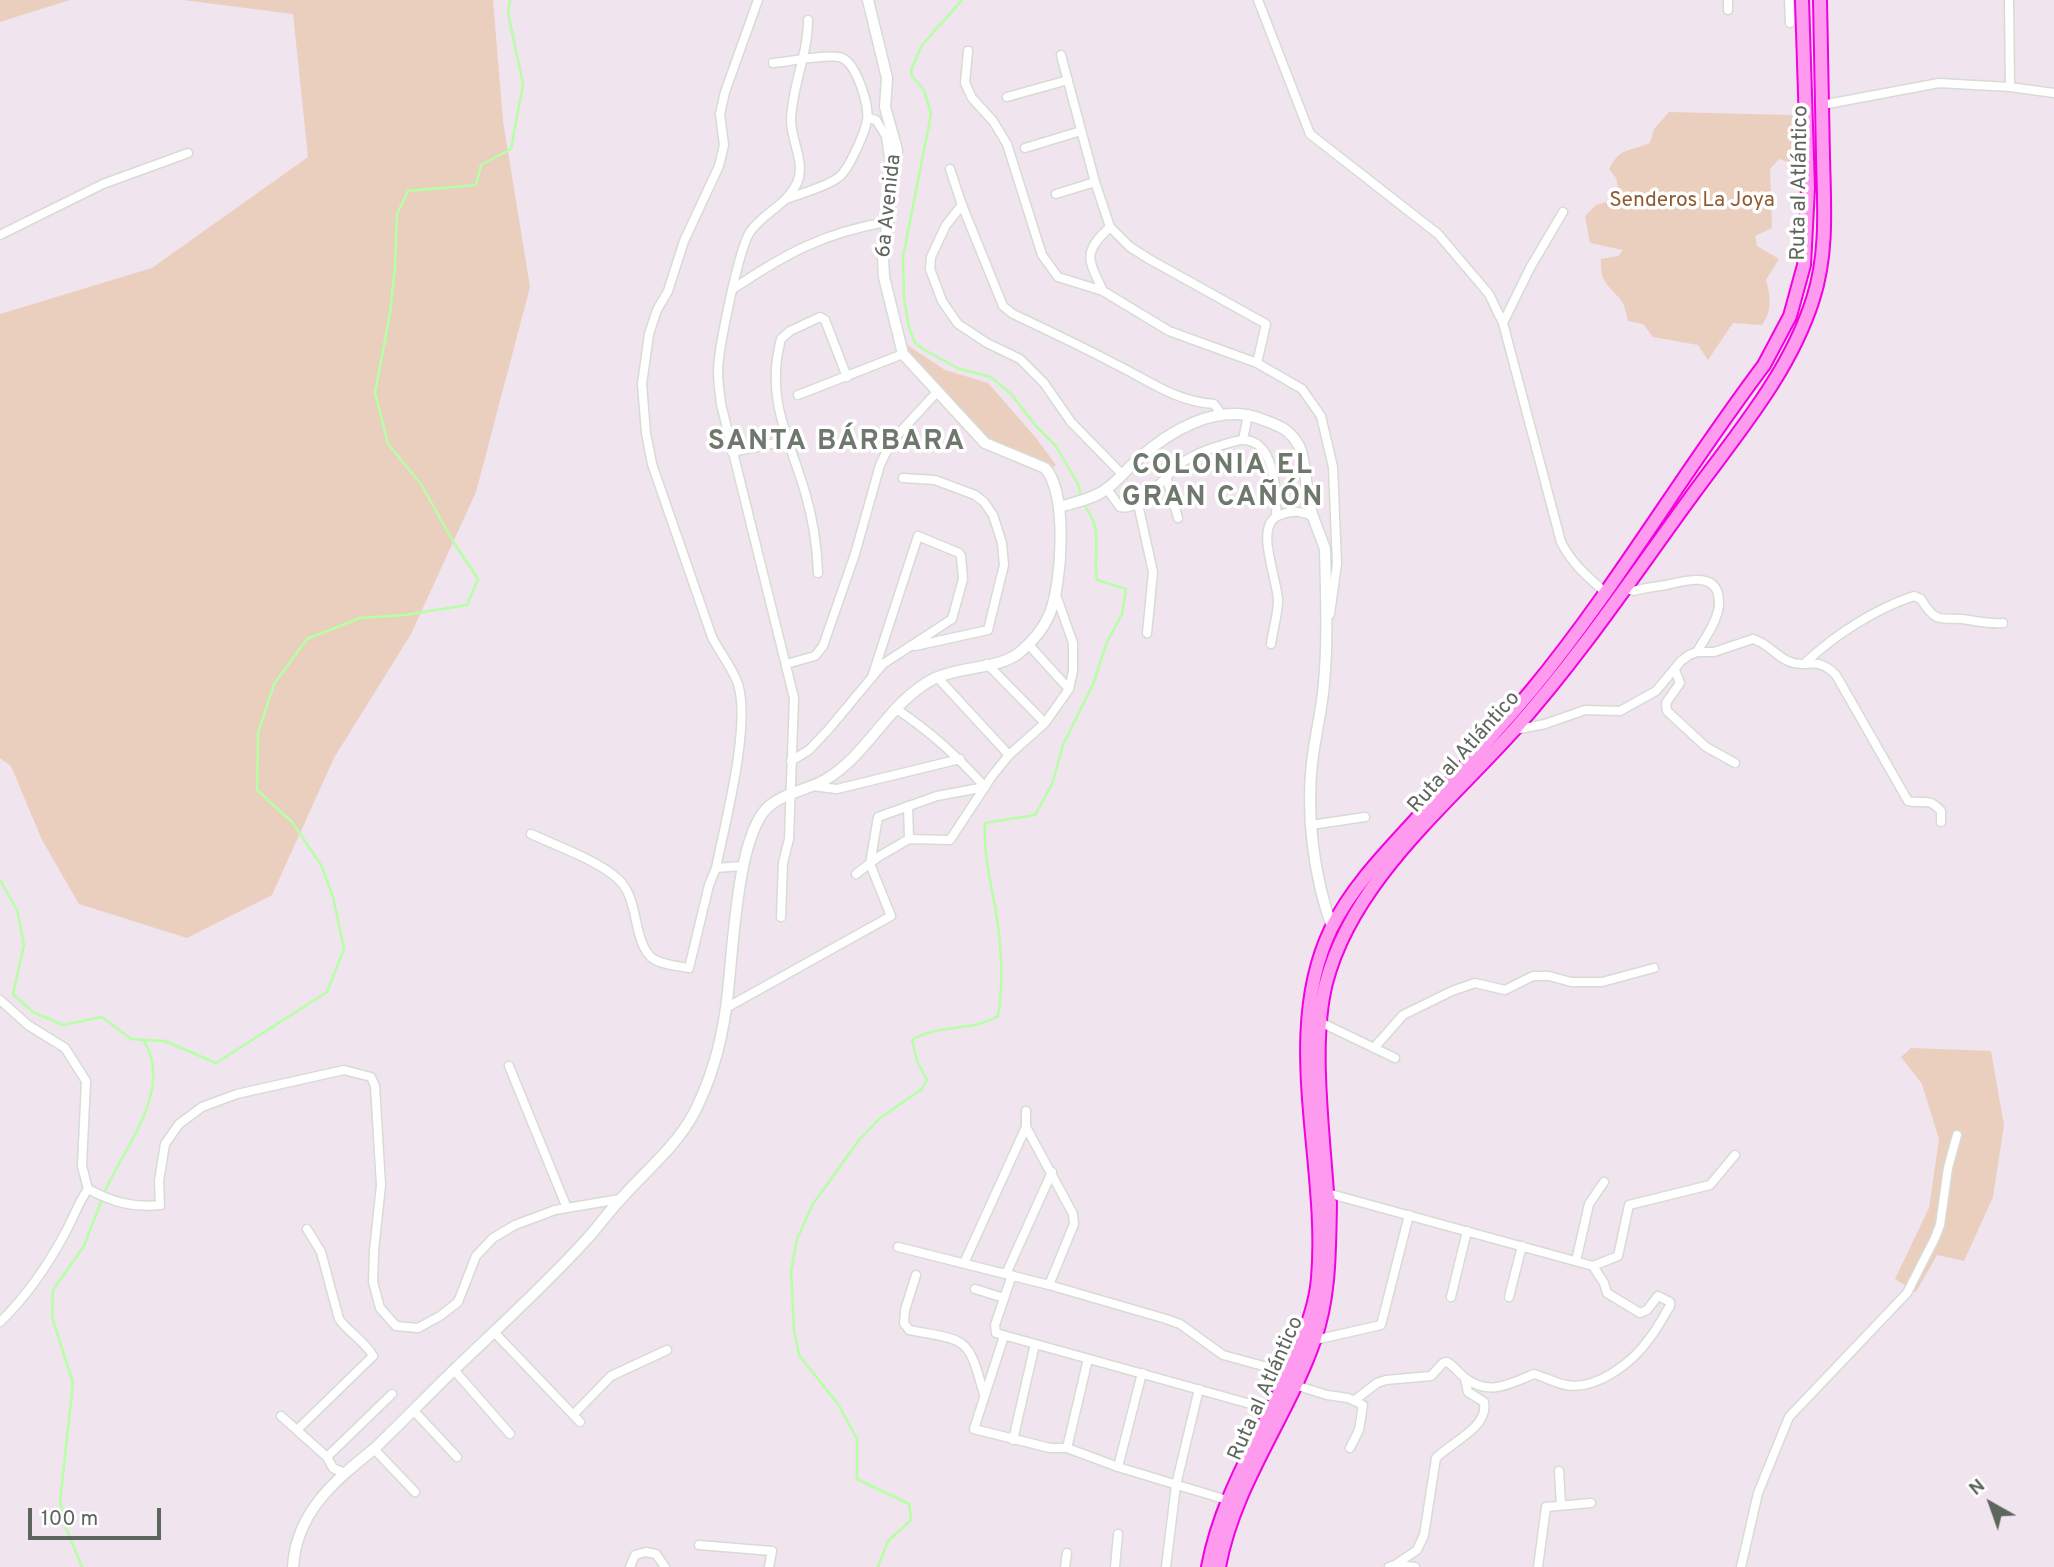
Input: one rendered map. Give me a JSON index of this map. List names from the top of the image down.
{
  "streets": {
    "highway": ["Ruta al Atlántico"],
    "street": ["6a Avenida"]
  },
  "districts": ["SANTA BÁRBARA", "COLONIA EL GRAN CAÑÓN"],
  "parks": ["Senderos La Joya"],
  "scale_bar": "100 m",
  "north": "top left"
}
